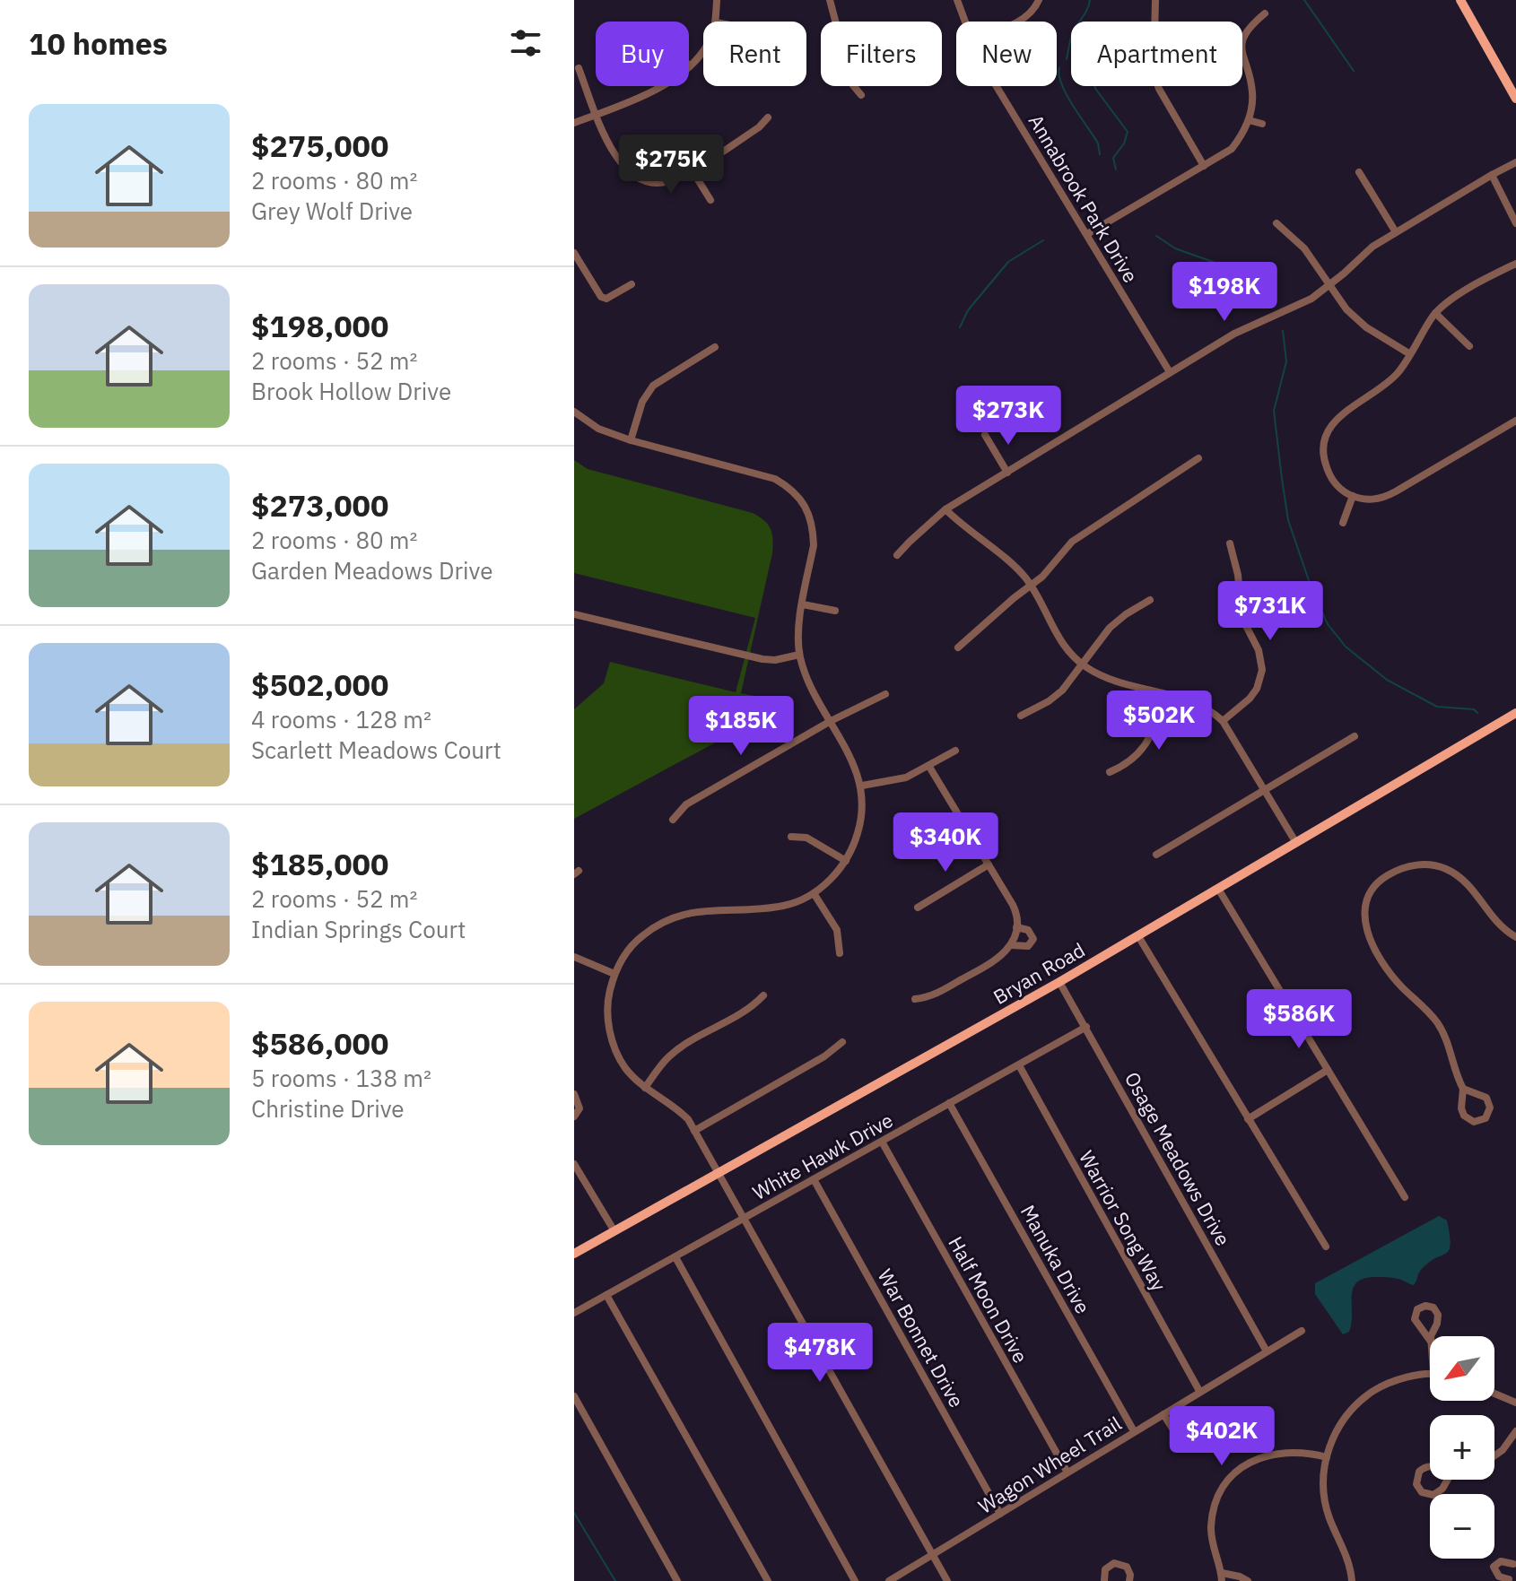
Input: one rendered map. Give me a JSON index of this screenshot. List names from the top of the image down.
{
  "streets": {
    "main road": ["Bryan Road"],
    "street": [
      "Annabrook Park Drive",
      "White Hawk Drive",
      "Osage Meadows Drive",
      "Warrior Song Way",
      "Manuka Drive",
      "Half Moon Drive",
      "War Bonnet Drive",
      "Wagon Wheel Trail"
    ]
  },
  "crossings": [
    ["Bryan Road", "Osage Meadows Drive"],
    ["White Hawk Drive", "Osage Meadows Drive"],
    ["White Hawk Drive", "Warrior Song Way"],
    ["White Hawk Drive", "Manuka Drive"],
    ["White Hawk Drive", "Half Moon Drive"],
    ["White Hawk Drive", "War Bonnet Drive"],
    ["Osage Meadows Drive", "Wagon Wheel Trail"],
    ["Warrior Song Way", "Wagon Wheel Trail"],
    ["Manuka Drive", "Wagon Wheel Trail"],
    ["Half Moon Drive", "Wagon Wheel Trail"],
    ["War Bonnet Drive", "Wagon Wheel Trail"]
  ],
  "north": "bottom left",
  "page": {
    "heading": "10 homes",
    "chip": [
      "Buy",
      "Rent",
      "Filters",
      "New",
      "Apartment"
    ],
    "list": [
      {
        "name": "$275,000",
        "note": "2 rooms · 80 m² · Grey Wolf Drive"
      },
      {
        "name": "$198,000",
        "note": "2 rooms · 52 m² · Brook Hollow Drive"
      },
      {
        "name": "$273,000",
        "note": "2 rooms · 80 m² · Garden Meadows Drive"
      },
      {
        "name": "$502,000",
        "note": "4 rooms · 128 m² · Scarlett Meadows Court"
      },
      {
        "name": "$185,000",
        "note": "2 rooms · 52 m² · Indian Springs Court"
      },
      {
        "name": "$586,000",
        "note": "5 rooms · 138 m² · Christine Drive"
      }
    ],
    "price": [
      "$275K",
      "$198K",
      "$273K",
      "$731K",
      "$502K",
      "$185K",
      "$340K",
      "$586K",
      "$478K",
      "$402K"
    ],
    "map_buttons": ["+", "−"]
  }
}
